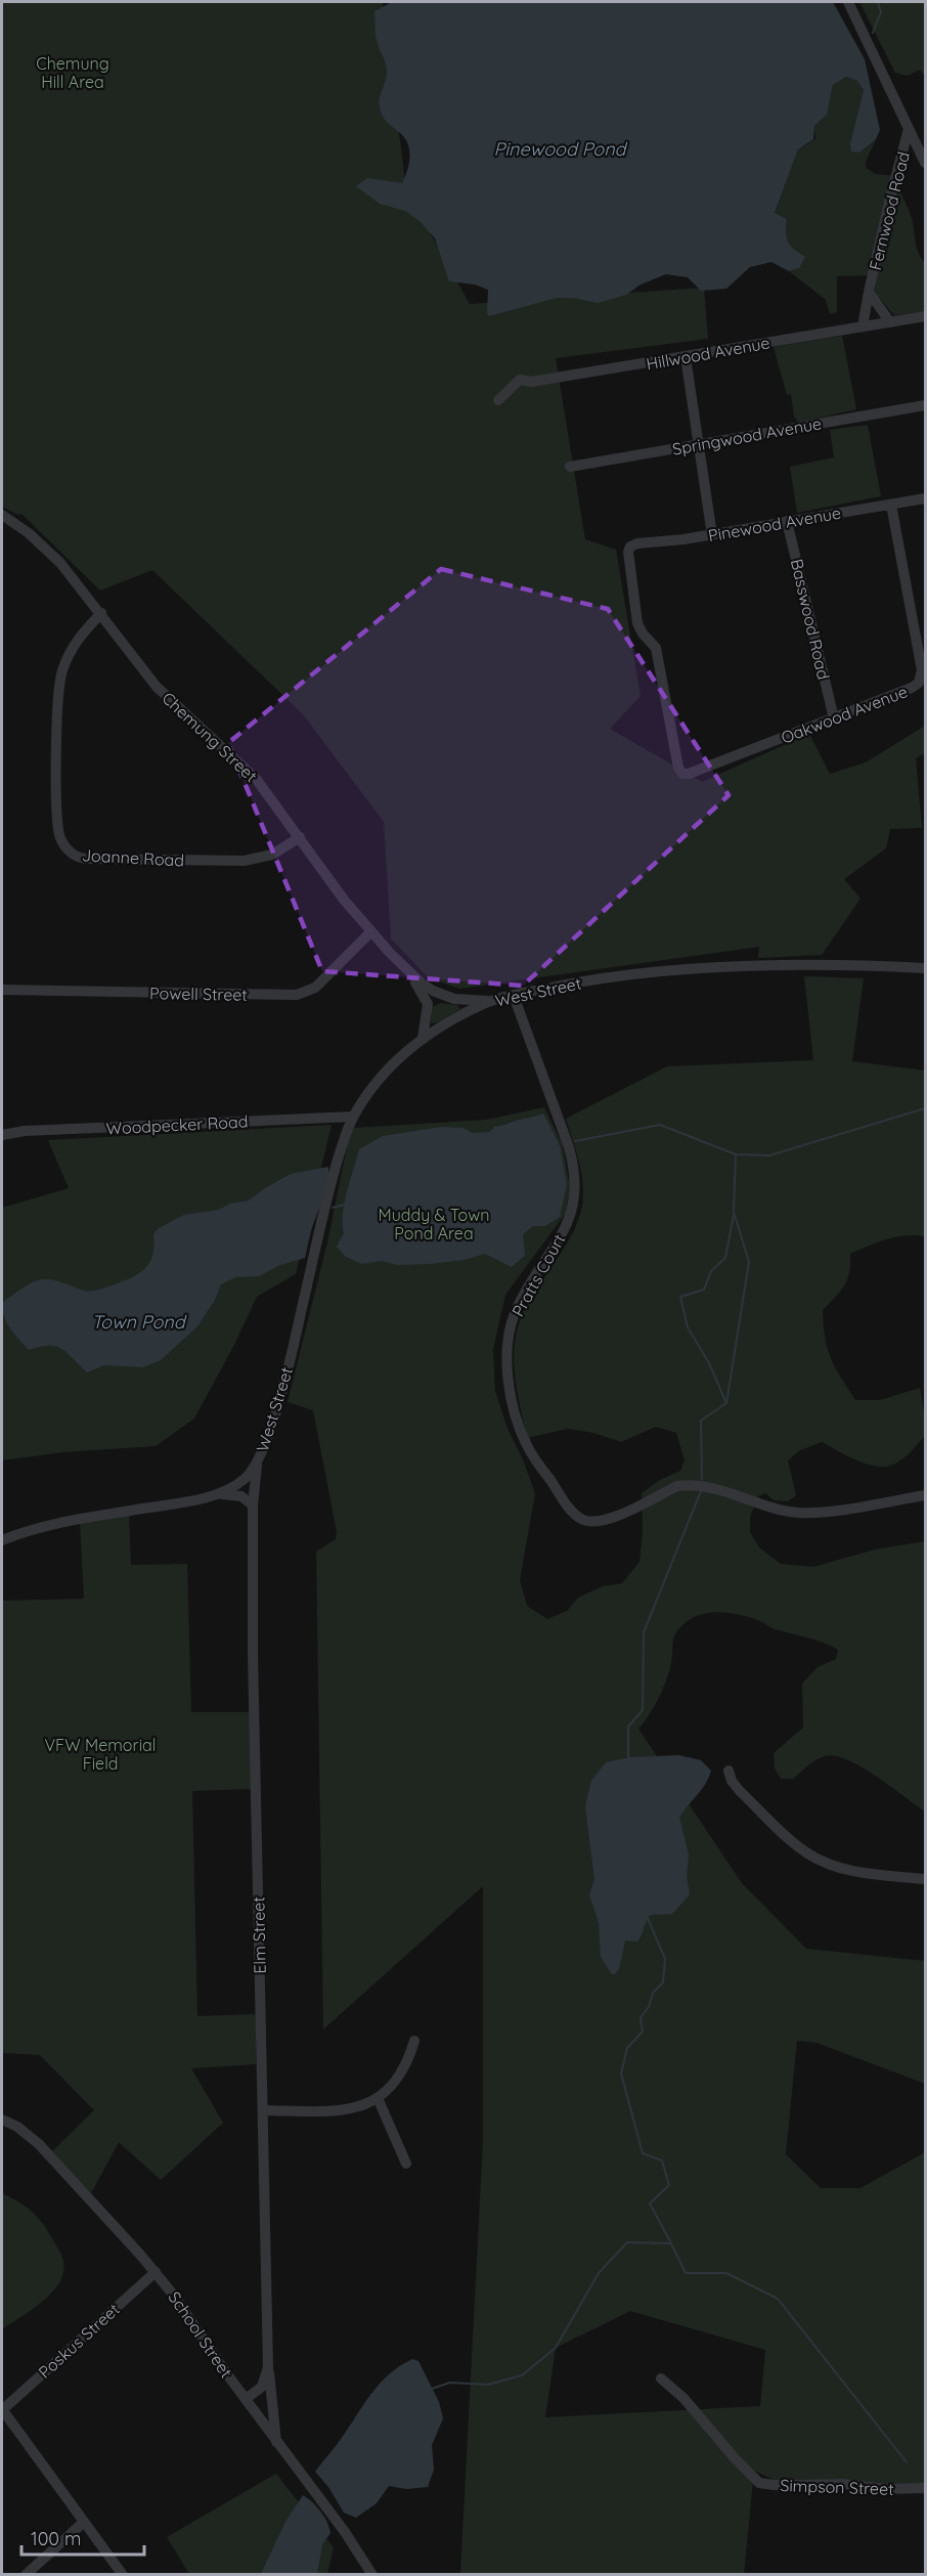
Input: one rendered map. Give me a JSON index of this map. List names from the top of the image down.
{
  "streets": {
    "street": [
      "Fernwood Road",
      "Hillwood Avenue",
      "Springwood Avenue",
      "Pinewood Avenue",
      "Basswood Road",
      "Oakwood Avenue",
      "Chemung Street",
      "Joanne Road",
      "West Street",
      "Powell Street",
      "Woodpecker Road",
      "Pratts Court",
      "Elm Street",
      "School Street",
      "Poskus Street",
      "Simpson Street"
    ]
  },
  "crossings": [
    ["Fernwood Road", "Hillwood Avenue"],
    ["Pinewood Avenue", "Basswood Road"],
    ["Pinewood Avenue", "Oakwood Avenue"],
    ["Basswood Road", "Oakwood Avenue"],
    ["Chemung Street", "Joanne Road"],
    ["Chemung Street", "West Street"],
    ["Chemung Street", "Powell Street"],
    ["West Street", "Woodpecker Road"],
    ["West Street", "Pratts Court"],
    ["West Street", "Elm Street"],
    ["Elm Street", "School Street"],
    ["School Street", "Poskus Street"]
  ],
  "water": ["Pinewood Pond", "Town Pond"],
  "parks": ["Chemung Hill Area", "Muddy & Town Pond Area", "VFW Memorial Field"],
  "scale_bar": "100 m"
}
